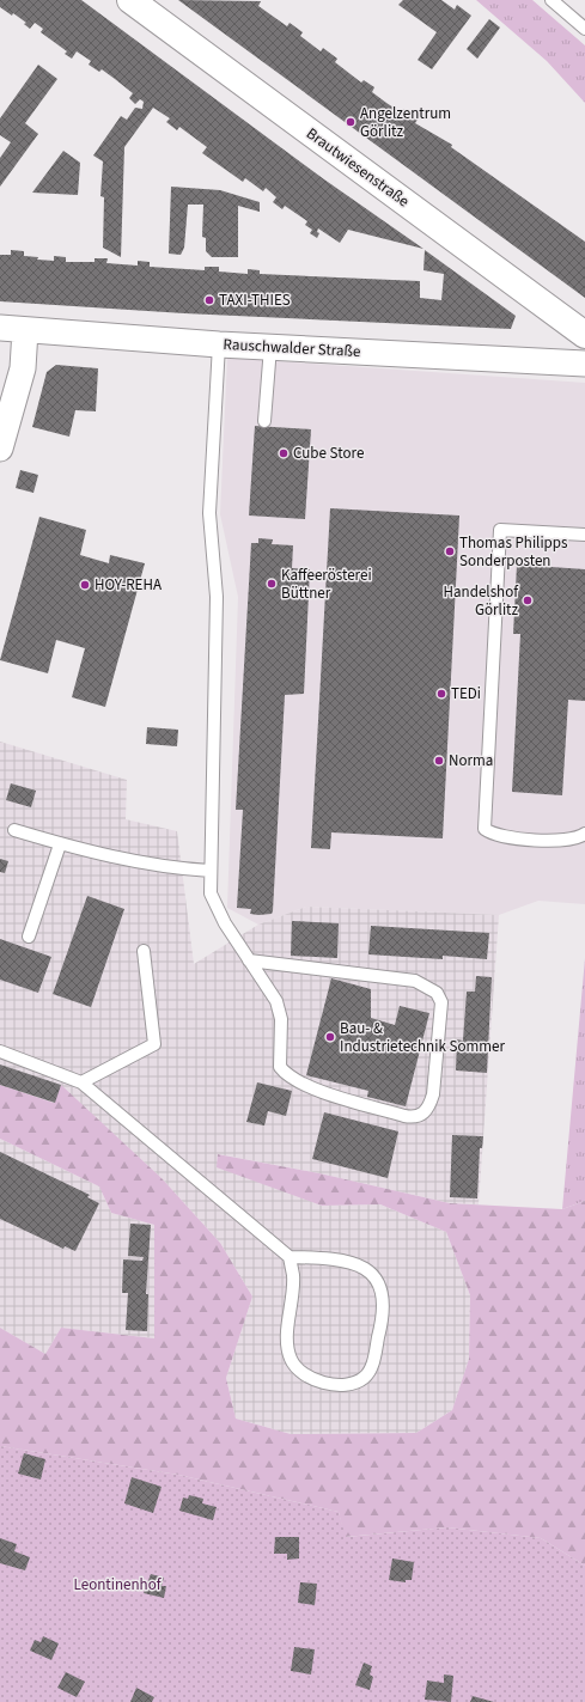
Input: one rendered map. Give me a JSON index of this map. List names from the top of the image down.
{
  "streets": {
    "main road": ["Brautwiesenstraße"],
    "street": ["Rauschwalder Straße"]
  },
  "parks": ["Leontinenhof"],
  "places": [
    "Angelzentrum Görlitz",
    "TAXI-THIES",
    "Cube Store",
    "Thomas Philipps Sonderposten",
    "Kaffeerösterei Büttner",
    "HOY-REHA",
    "Handelshof Görlitz",
    "TEDi",
    "Norma",
    "Bau- & Industrietechnik Sommer"
  ]
}
